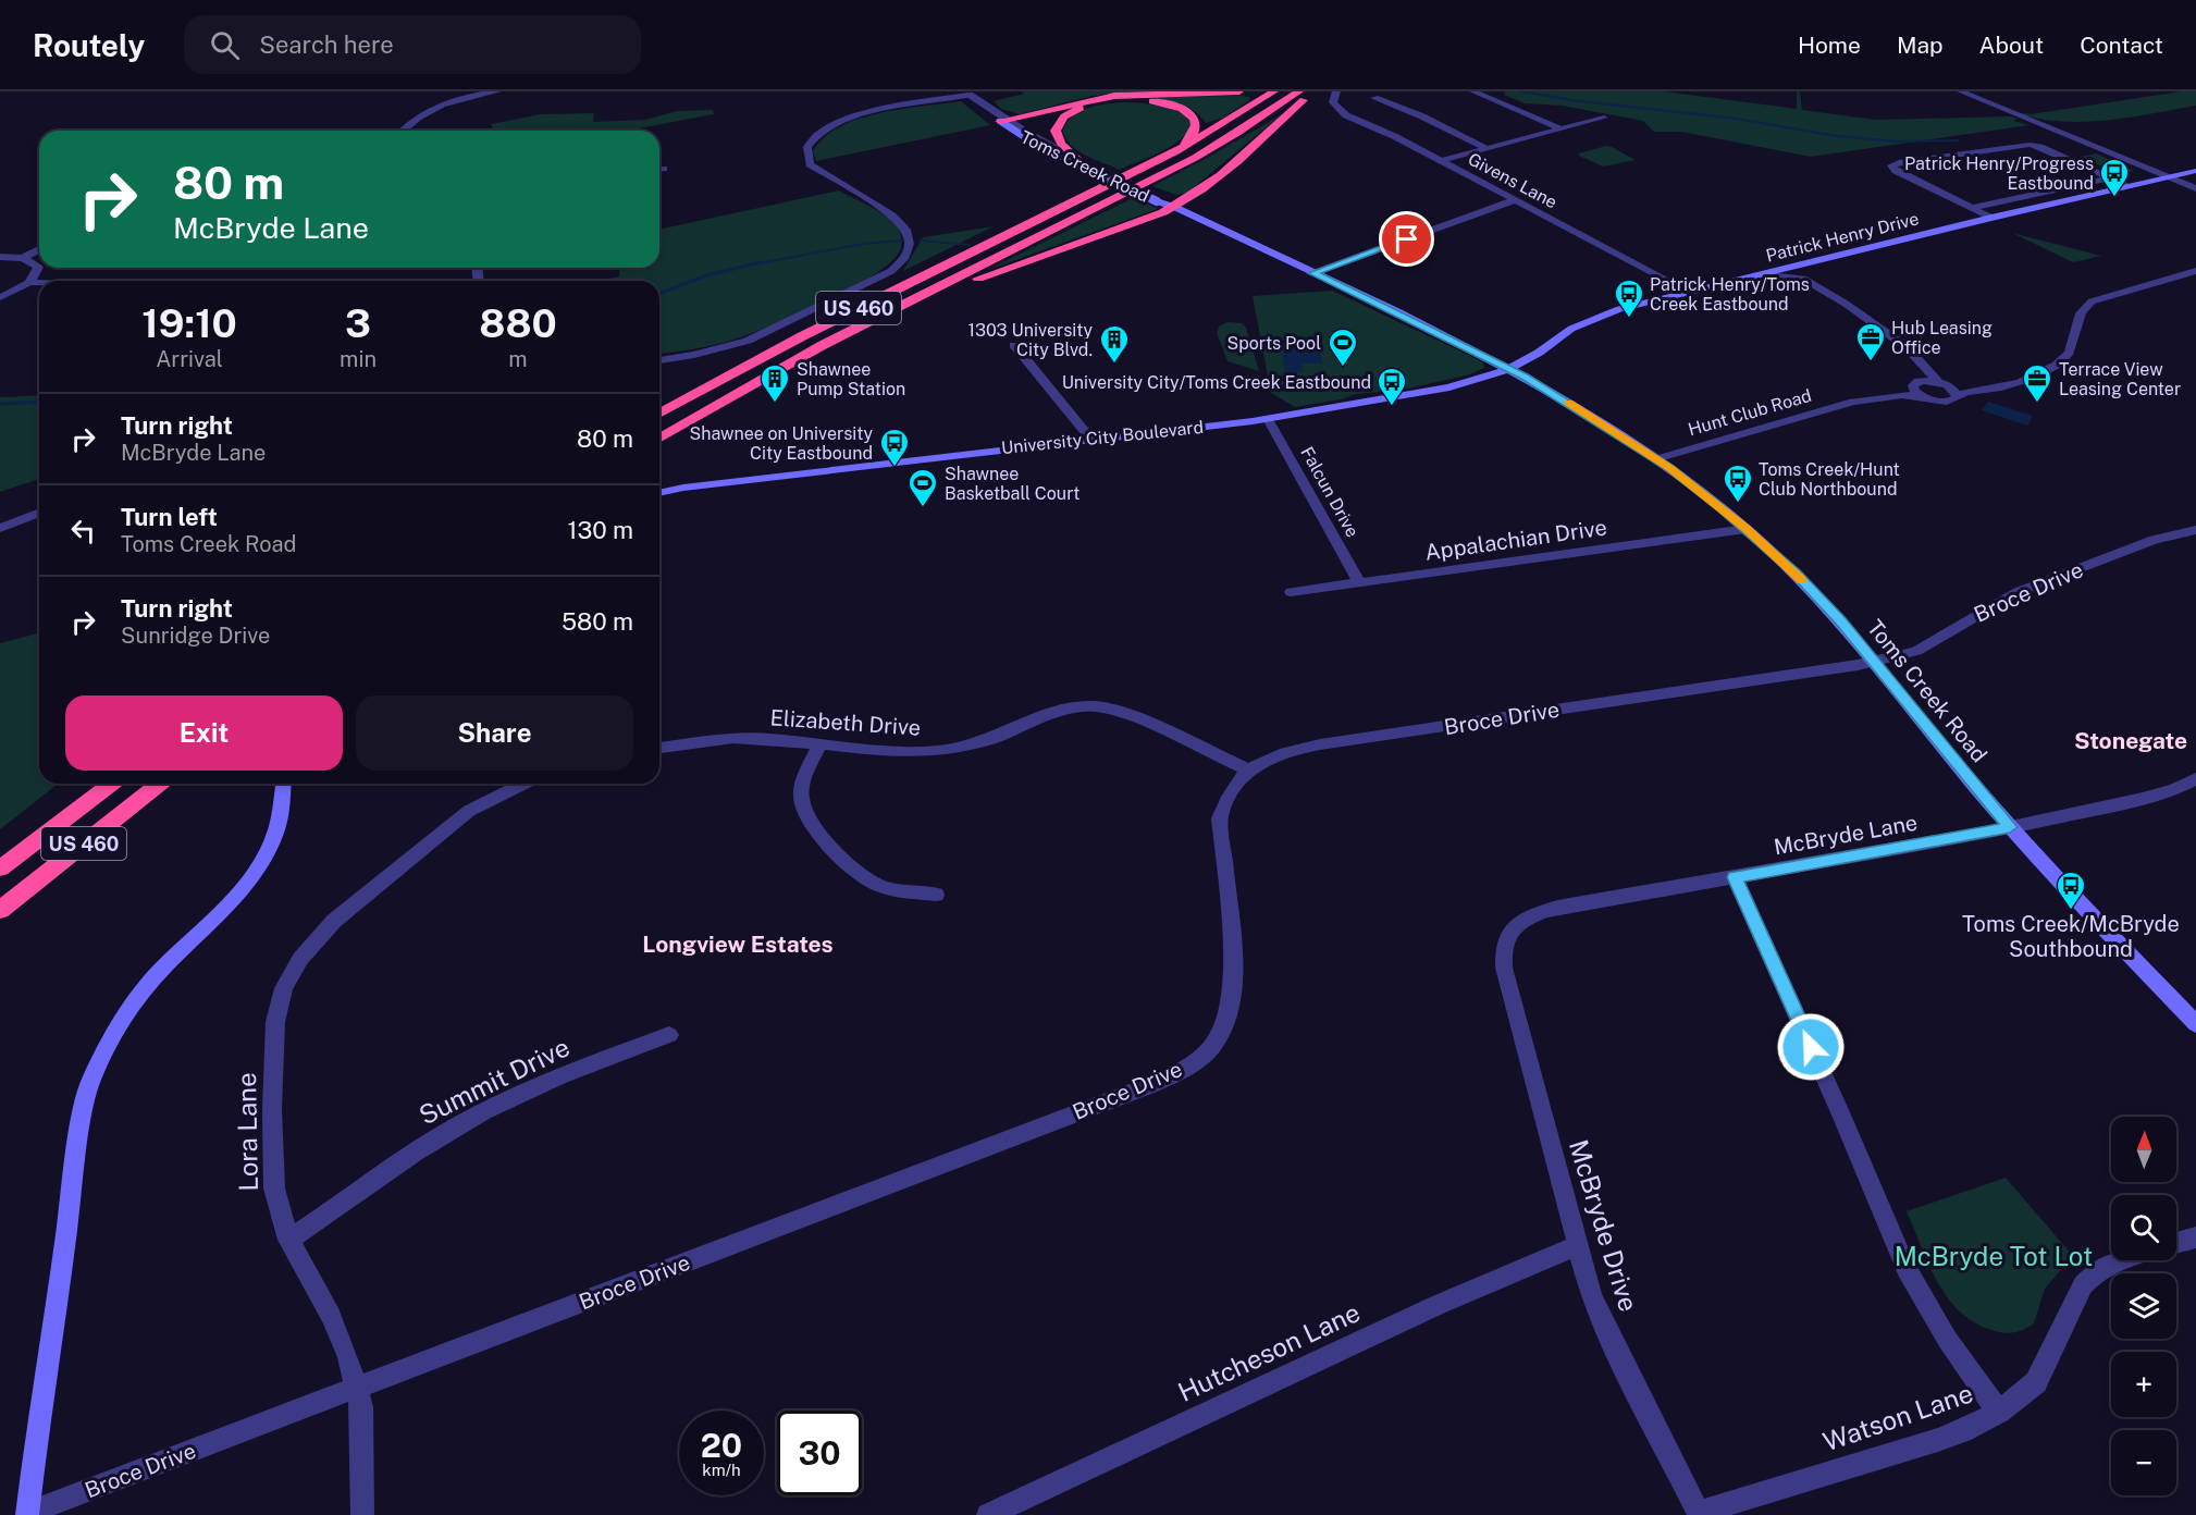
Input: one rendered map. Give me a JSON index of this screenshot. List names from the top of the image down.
{
  "streets": {
    "highway": ["US 460"],
    "main road": ["Toms Creek Road", "Patrick Henry Drive", "University City Boulevard"],
    "street": [
      "Givens Lane",
      "Hunt Club Road",
      "Falcun Drive",
      "Appalachian Drive",
      "Broce Drive",
      "Elizabeth Drive",
      "McBryde Lane",
      "Summit Drive",
      "Lora Lane",
      "McBryde Drive",
      "Hutcheson Lane",
      "Watson Lane"
    ]
  },
  "crossings": [
    ["Toms Creek Road", "Patrick Henry Drive"],
    ["Toms Creek Road", "Hunt Club Road"],
    ["Toms Creek Road", "University City Boulevard"],
    ["Toms Creek Road", "Appalachian Drive"],
    ["Toms Creek Road", "Broce Drive"],
    ["Toms Creek Road", "McBryde Lane"],
    ["Givens Lane", "Patrick Henry Drive"],
    ["Patrick Henry Drive", "University City Boulevard"],
    ["University City Boulevard", "Falcun Drive"],
    ["Falcun Drive", "Appalachian Drive"],
    ["Broce Drive", "Elizabeth Drive"],
    ["Broce Drive", "Lora Lane"],
    ["McBryde Lane", "McBryde Drive"],
    ["Summit Drive", "Lora Lane"],
    ["McBryde Drive", "Hutcheson Lane"],
    ["McBryde Drive", "Watson Lane"]
  ],
  "districts": ["Stonegate", "Longview Estates"],
  "parks": ["McBryde Tot Lot"],
  "places": {
    "bus stop": [
      "Patrick Henry/Progress Eastbound",
      "Patrick Henry/Toms Creek Eastbound",
      "University City/Toms Creek Eastbound",
      "Shawnee on University City Eastbound",
      "Toms Creek/Hunt Club Northbound",
      "Toms Creek/McBryde Southbound"
    ],
    "office": ["Hub Leasing Office", "Terrace View Leasing Center"],
    "building": ["1303 University City Blvd.", "Shawnee Pump Station"],
    "sports": ["Sports Pool", "Shawnee Basketball Court"]
  },
  "north": "top",
  "page": {
    "header": "Routely",
    "search": "Search here",
    "nav": [
      "Home",
      "Map",
      "About",
      "Contact"
    ],
    "turn": ["80 m", "McBryde Lane"],
    "eta": [
      "19:10",
      "Arrival",
      "3",
      "min",
      "880",
      "m"
    ],
    "list": [
      {
        "name": "Turn right",
        "note": "McBryde Lane",
        "value": "80 m"
      },
      {
        "name": "Turn left",
        "note": "Toms Creek Road",
        "value": "130 m"
      },
      {
        "name": "Turn right",
        "note": "Sunridge Drive",
        "value": "580 m"
      }
    ],
    "buttons": ["Exit", "Share"],
    "map_buttons": ["+", "−"],
    "speed": "20 km/h",
    "limit": "30"
  }
}
